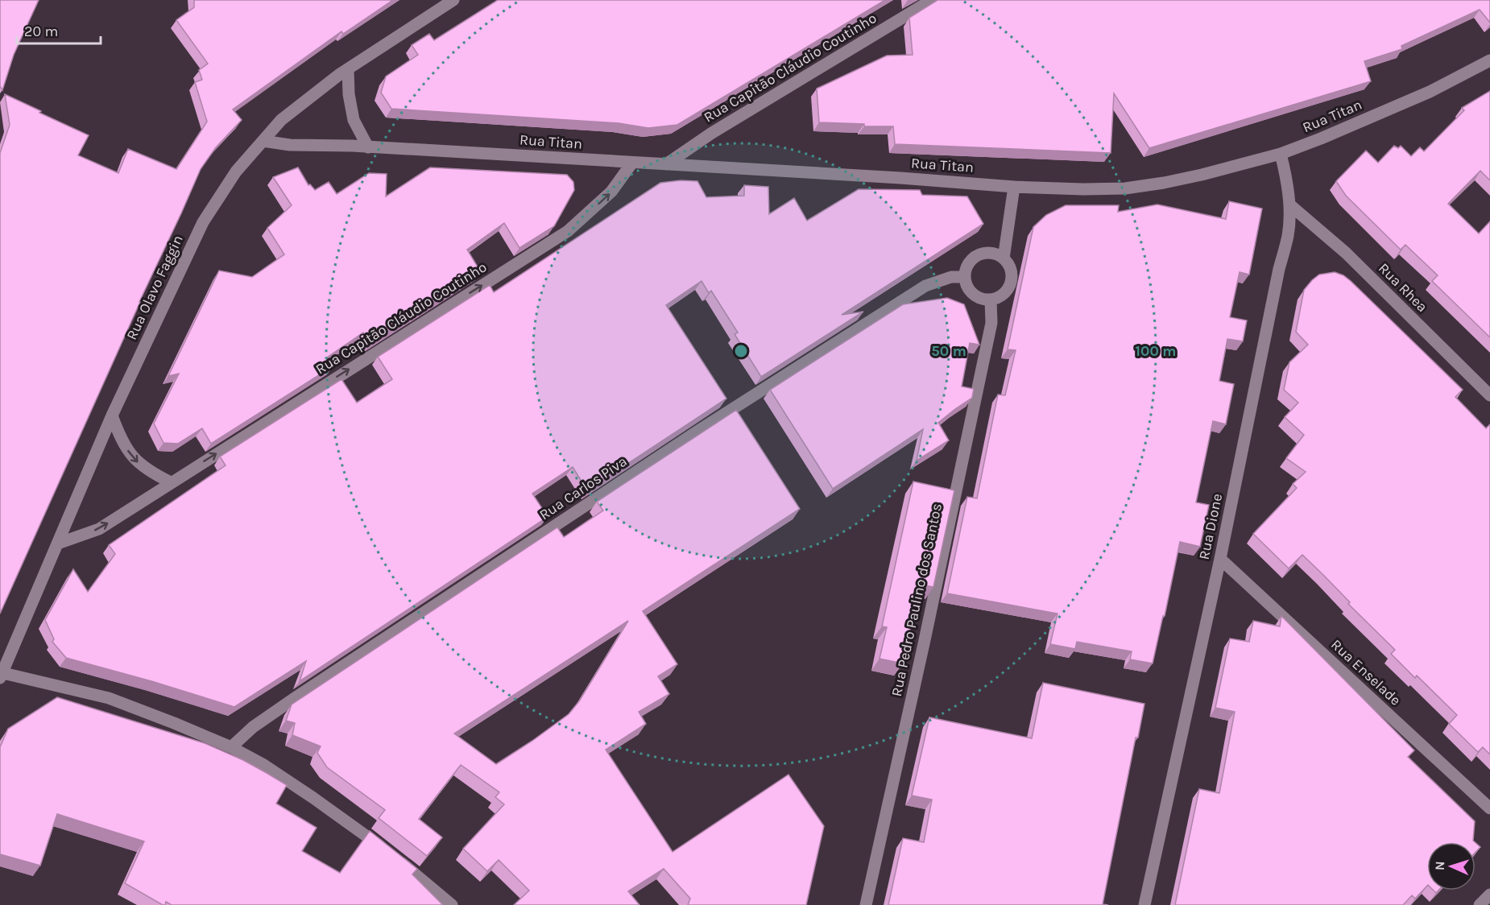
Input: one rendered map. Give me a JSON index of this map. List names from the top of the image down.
{
  "streets": {
    "street": [
      "Rua Capitão Cláudio Coutinho",
      "Rua Titan",
      "Rua Olavo Faggin",
      "Rua Rhea",
      "Rua Carlos Piva",
      "Rua Dione",
      "Rua Pedro Paulino dos Santos",
      "Rua Enselade"
    ]
  },
  "crossings": [
    ["Rua Capitão Cláudio Coutinho", "Rua Titan"],
    ["Rua Capitão Cláudio Coutinho", "Rua Olavo Faggin"],
    ["Rua Titan", "Rua Olavo Faggin"],
    ["Rua Titan", "Rua Dione"],
    ["Rua Rhea", "Rua Dione"],
    ["Rua Carlos Piva", "Rua Pedro Paulino dos Santos"],
    ["Rua Dione", "Rua Enselade"]
  ],
  "one_way": ["Rua Capitão Cláudio Coutinho"],
  "scale_bar": "20 m",
  "north": "left",
  "rings": ["50 m", "100 m"]
}
